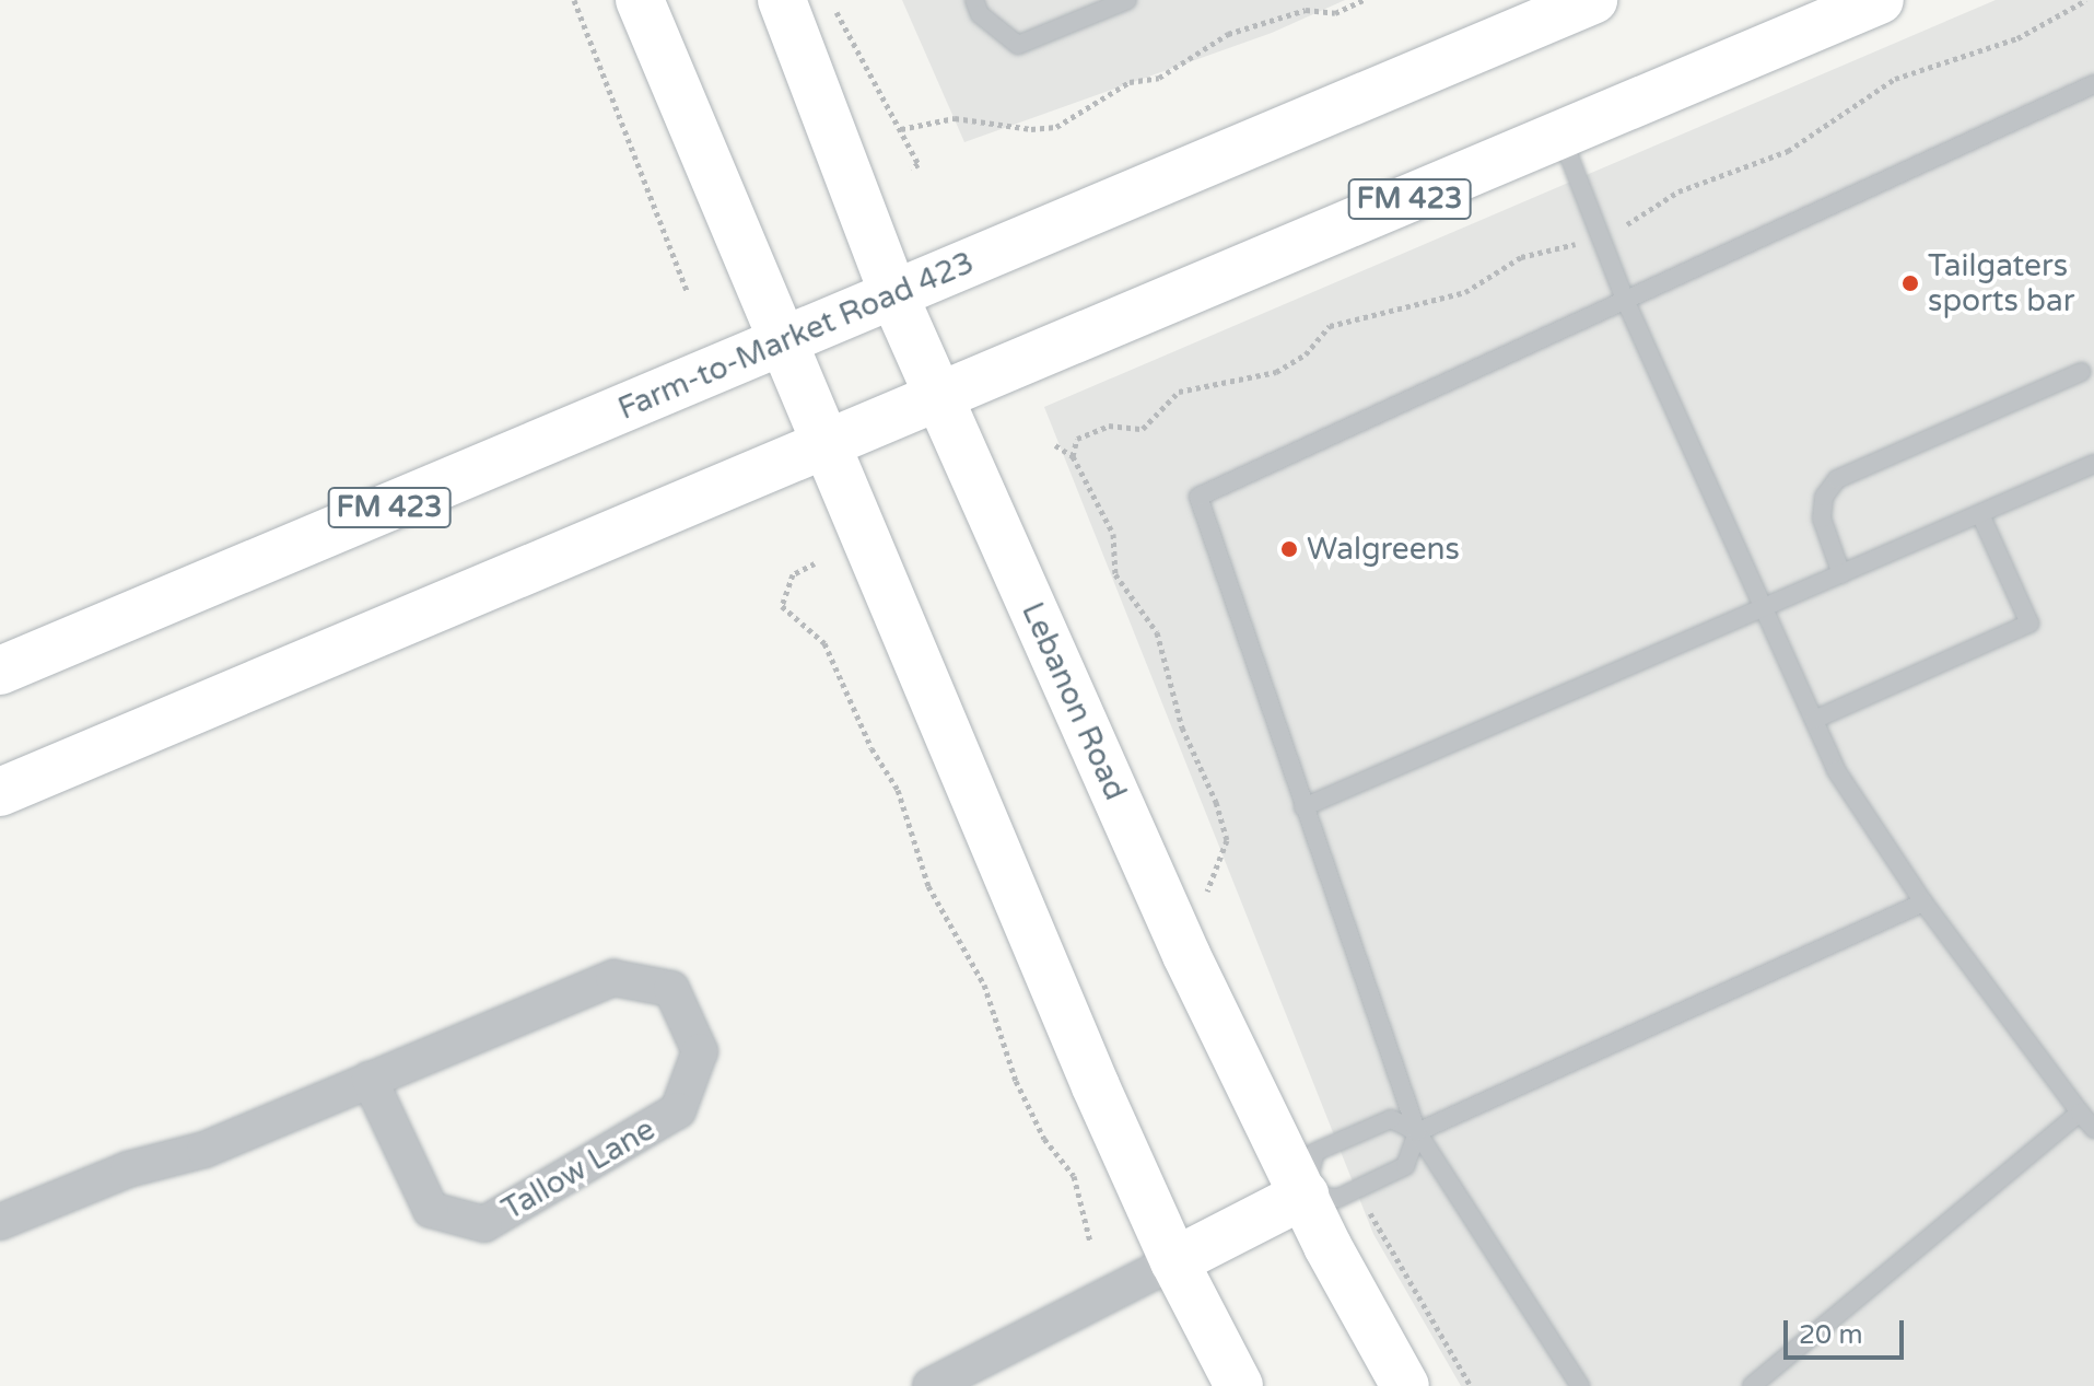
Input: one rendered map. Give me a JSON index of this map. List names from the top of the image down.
{
  "streets": {
    "main road": ["FM 423", "Farm-to-Market Road 423", "Lebanon Road"],
    "street": ["Tallow Lane"]
  },
  "crossings": [
    ["FM 423", "Lebanon Road"],
    ["Farm-to-Market Road 423", "Lebanon Road"]
  ],
  "places": ["Tailgaters sports bar", "Walgreens"],
  "scale_bar": "20 m"
}
